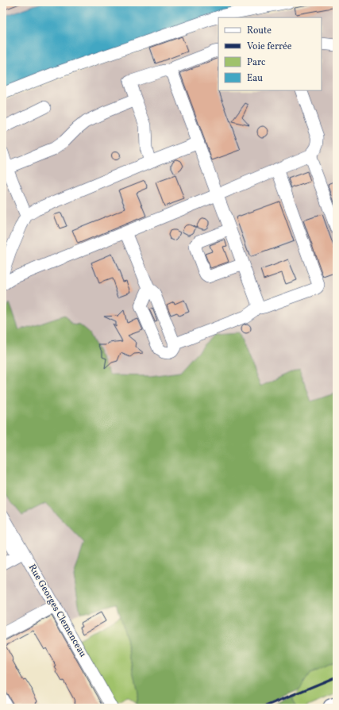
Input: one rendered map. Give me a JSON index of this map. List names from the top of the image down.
{
  "streets": {
    "street": ["Rue Georges Clemenceau"]
  },
  "legend": [
    "Route",
    "Voie ferrée",
    "Parc",
    "Eau"
  ]
}
